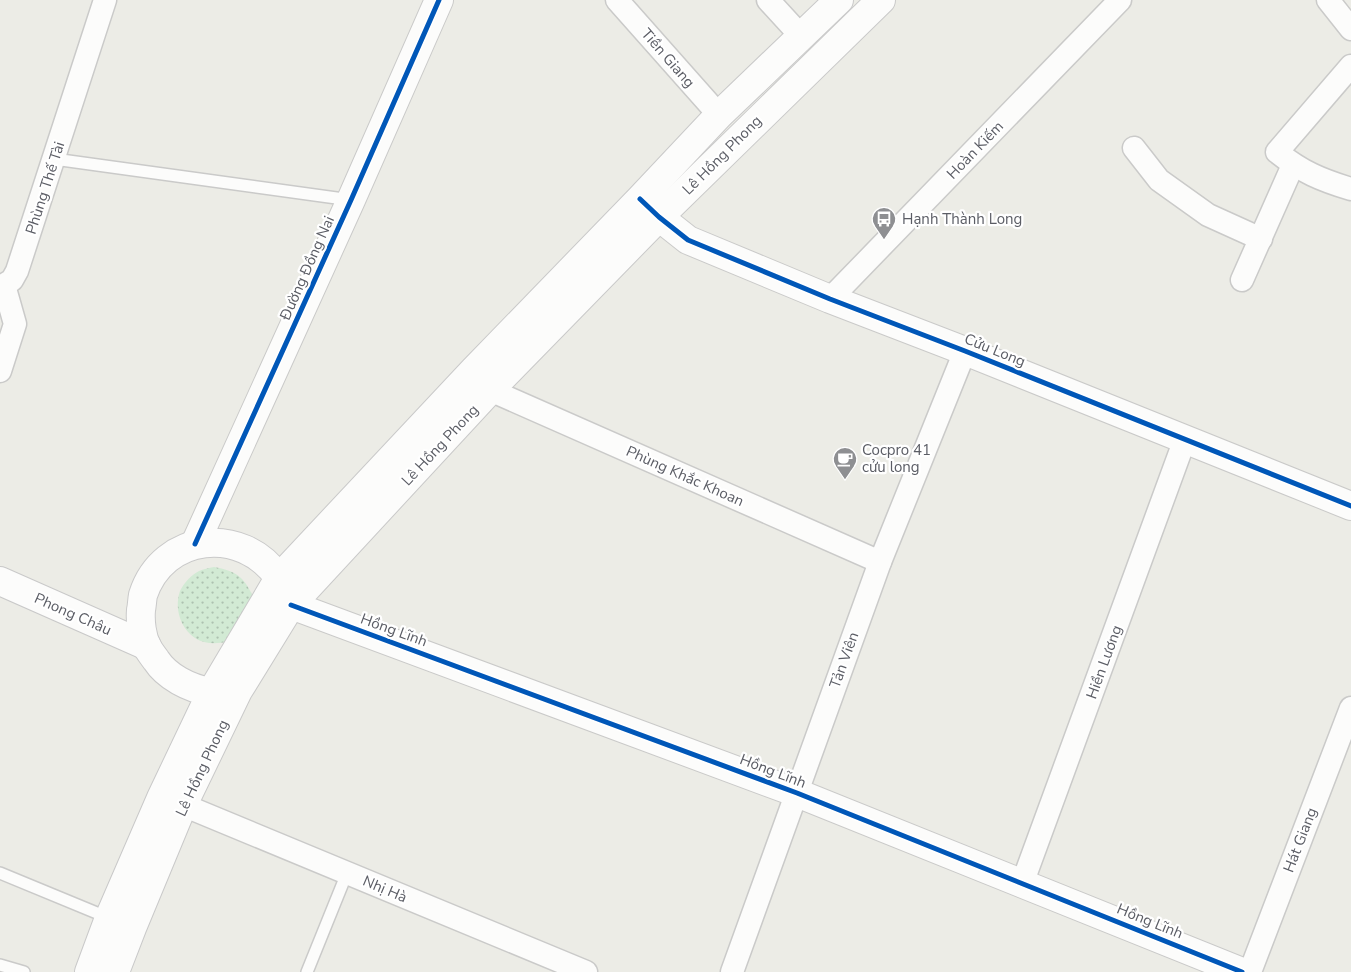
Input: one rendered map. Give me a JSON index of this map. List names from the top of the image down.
{
  "streets": {
    "main road": [
      "Lê Hồng Phong",
      "Đường Đồng Nai",
      "Cửu Long",
      "Phong Châu",
      "Hồng Lĩnh"
    ],
    "street": [
      "Tiền Giang",
      "Hoàn Kiếm",
      "Phùng Thế Tài",
      "Phùng Khắc Khoan",
      "Tản Viên",
      "Hiền Lương",
      "Hát Giang",
      "Nhị Hà"
    ]
  },
  "crossings": [
    ["Tiền Giang", "Lê Hồng Phong"],
    ["Hoàn Kiếm", "Cửu Long"],
    ["Lê Hồng Phong", "Đường Đồng Nai"],
    ["Lê Hồng Phong", "Cửu Long"],
    ["Lê Hồng Phong", "Phùng Khắc Khoan"],
    ["Lê Hồng Phong", "Phong Châu"],
    ["Lê Hồng Phong", "Hồng Lĩnh"],
    ["Lê Hồng Phong", "Nhị Hà"],
    ["Đường Đồng Nai", "Phong Châu"],
    ["Cửu Long", "Tản Viên"],
    ["Cửu Long", "Hiền Lương"],
    ["Phùng Khắc Khoan", "Tản Viên"],
    ["Hồng Lĩnh", "Tản Viên"],
    ["Hồng Lĩnh", "Hiền Lương"]
  ],
  "places": {
    "bus stop": ["Hạnh Thành Long"],
    "cafe": ["Cocpro 41 cửu long"]
  }
}
